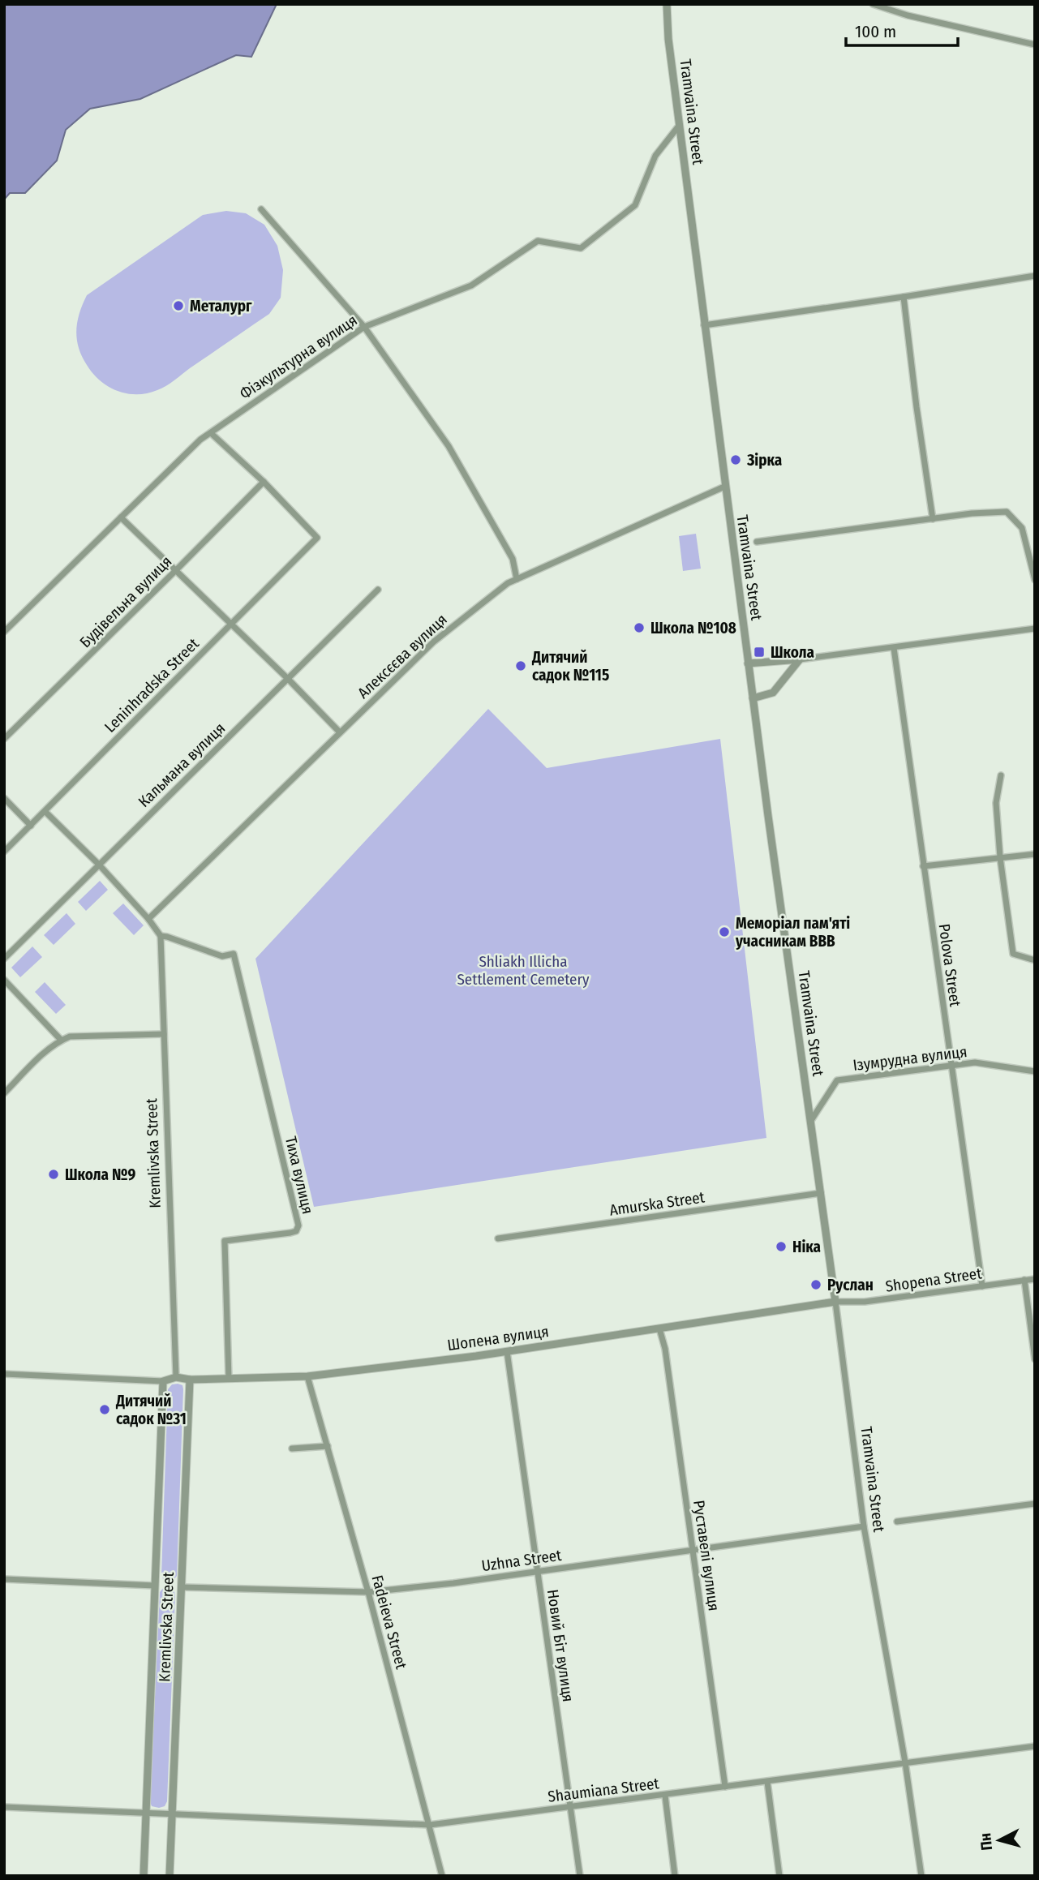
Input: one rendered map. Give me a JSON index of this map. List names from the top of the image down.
{
  "streets": {
    "street": [
      "Tramvaina Street",
      "Фiзкультурна вулиця",
      "Будівельна вулиця",
      "Алексєєва вулиця",
      "Leninhradska Street",
      "Кальмана вулиця",
      "Polova Street",
      "Ізумрудна вулиця",
      "Kremlivska Street",
      "Тиха вулиця",
      "Amurska Street",
      "Shopena Street",
      "Шопена вулиця",
      "Руставелі вулиця",
      "Uzhna Street",
      "Fadeieva Street",
      "Новий Біт вулиця",
      "Shaumiana Street"
    ]
  },
  "crossings": [
    ["Tramvaina Street", "Фiзкультурна вулиця"],
    ["Tramvaina Street", "Алексєєва вулиця"],
    ["Tramvaina Street", "Ізумрудна вулиця"],
    ["Tramvaina Street", "Amurska Street"],
    ["Tramvaina Street", "Shopena Street"],
    ["Tramvaina Street", "Шопена вулиця"],
    ["Tramvaina Street", "Uzhna Street"],
    ["Tramvaina Street", "Shaumiana Street"],
    ["Будівельна вулиця", "Leninhradska Street"],
    ["Polova Street", "Ізумрудна вулиця"],
    ["Polova Street", "Shopena Street"],
    ["Kremlivska Street", "Тиха вулиця"],
    ["Kremlivska Street", "Шопена вулиця"],
    ["Kremlivska Street", "Uzhna Street"],
    ["Kremlivska Street", "Shaumiana Street"],
    ["Тиха вулиця", "Шопена вулиця"],
    ["Shopena Street", "Шопена вулиця"],
    ["Шопена вулиця", "Руставелі вулиця"],
    ["Шопена вулиця", "Fadeieva Street"],
    ["Шопена вулиця", "Новий Біт вулиця"],
    ["Руставелі вулиця", "Uzhna Street"],
    ["Руставелі вулиця", "Shaumiana Street"],
    ["Uzhna Street", "Fadeieva Street"],
    ["Uzhna Street", "Новий Біт вулиця"],
    ["Fadeieva Street", "Shaumiana Street"],
    ["Новий Біт вулиця", "Shaumiana Street"]
  ],
  "parks": ["Shliakh Illicha Settlement Cemetery"],
  "places": {
    "other": [
      "Металург",
      "Зірка",
      "Школа №108",
      "Дитячий садок №115",
      "Меморіал пам'яті учасникам ВВВ",
      "Школа №9",
      "Ніка",
      "Руслан",
      "Дитячий садок №31"
    ],
    "transit": ["Школа"]
  },
  "scale_bar": "100 m",
  "north": "left"
}
